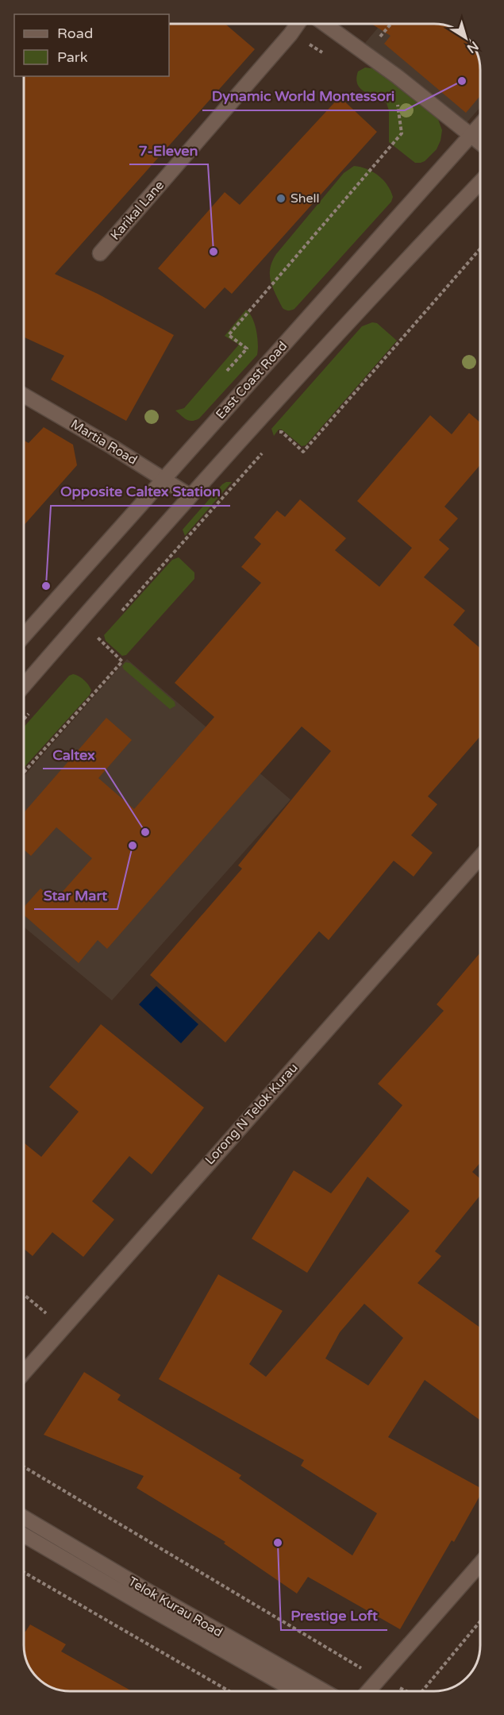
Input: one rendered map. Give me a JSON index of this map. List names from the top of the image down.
{
  "streets": {
    "street": [
      "Karikal Lane",
      "East Coast Road",
      "Martia Road",
      "Lorong N Telok Kurau",
      "Telok Kurau Road"
    ]
  },
  "crossings": [
    ["East Coast Road", "Martia Road"]
  ],
  "places": [
    "Dynamic World Montessori",
    "Shell",
    "7-Eleven",
    "Opposite Caltex Station",
    "Caltex",
    "Star Mart",
    "Prestige Loft"
  ],
  "legend": ["Road", "Park"],
  "north": "bottom right"
}
